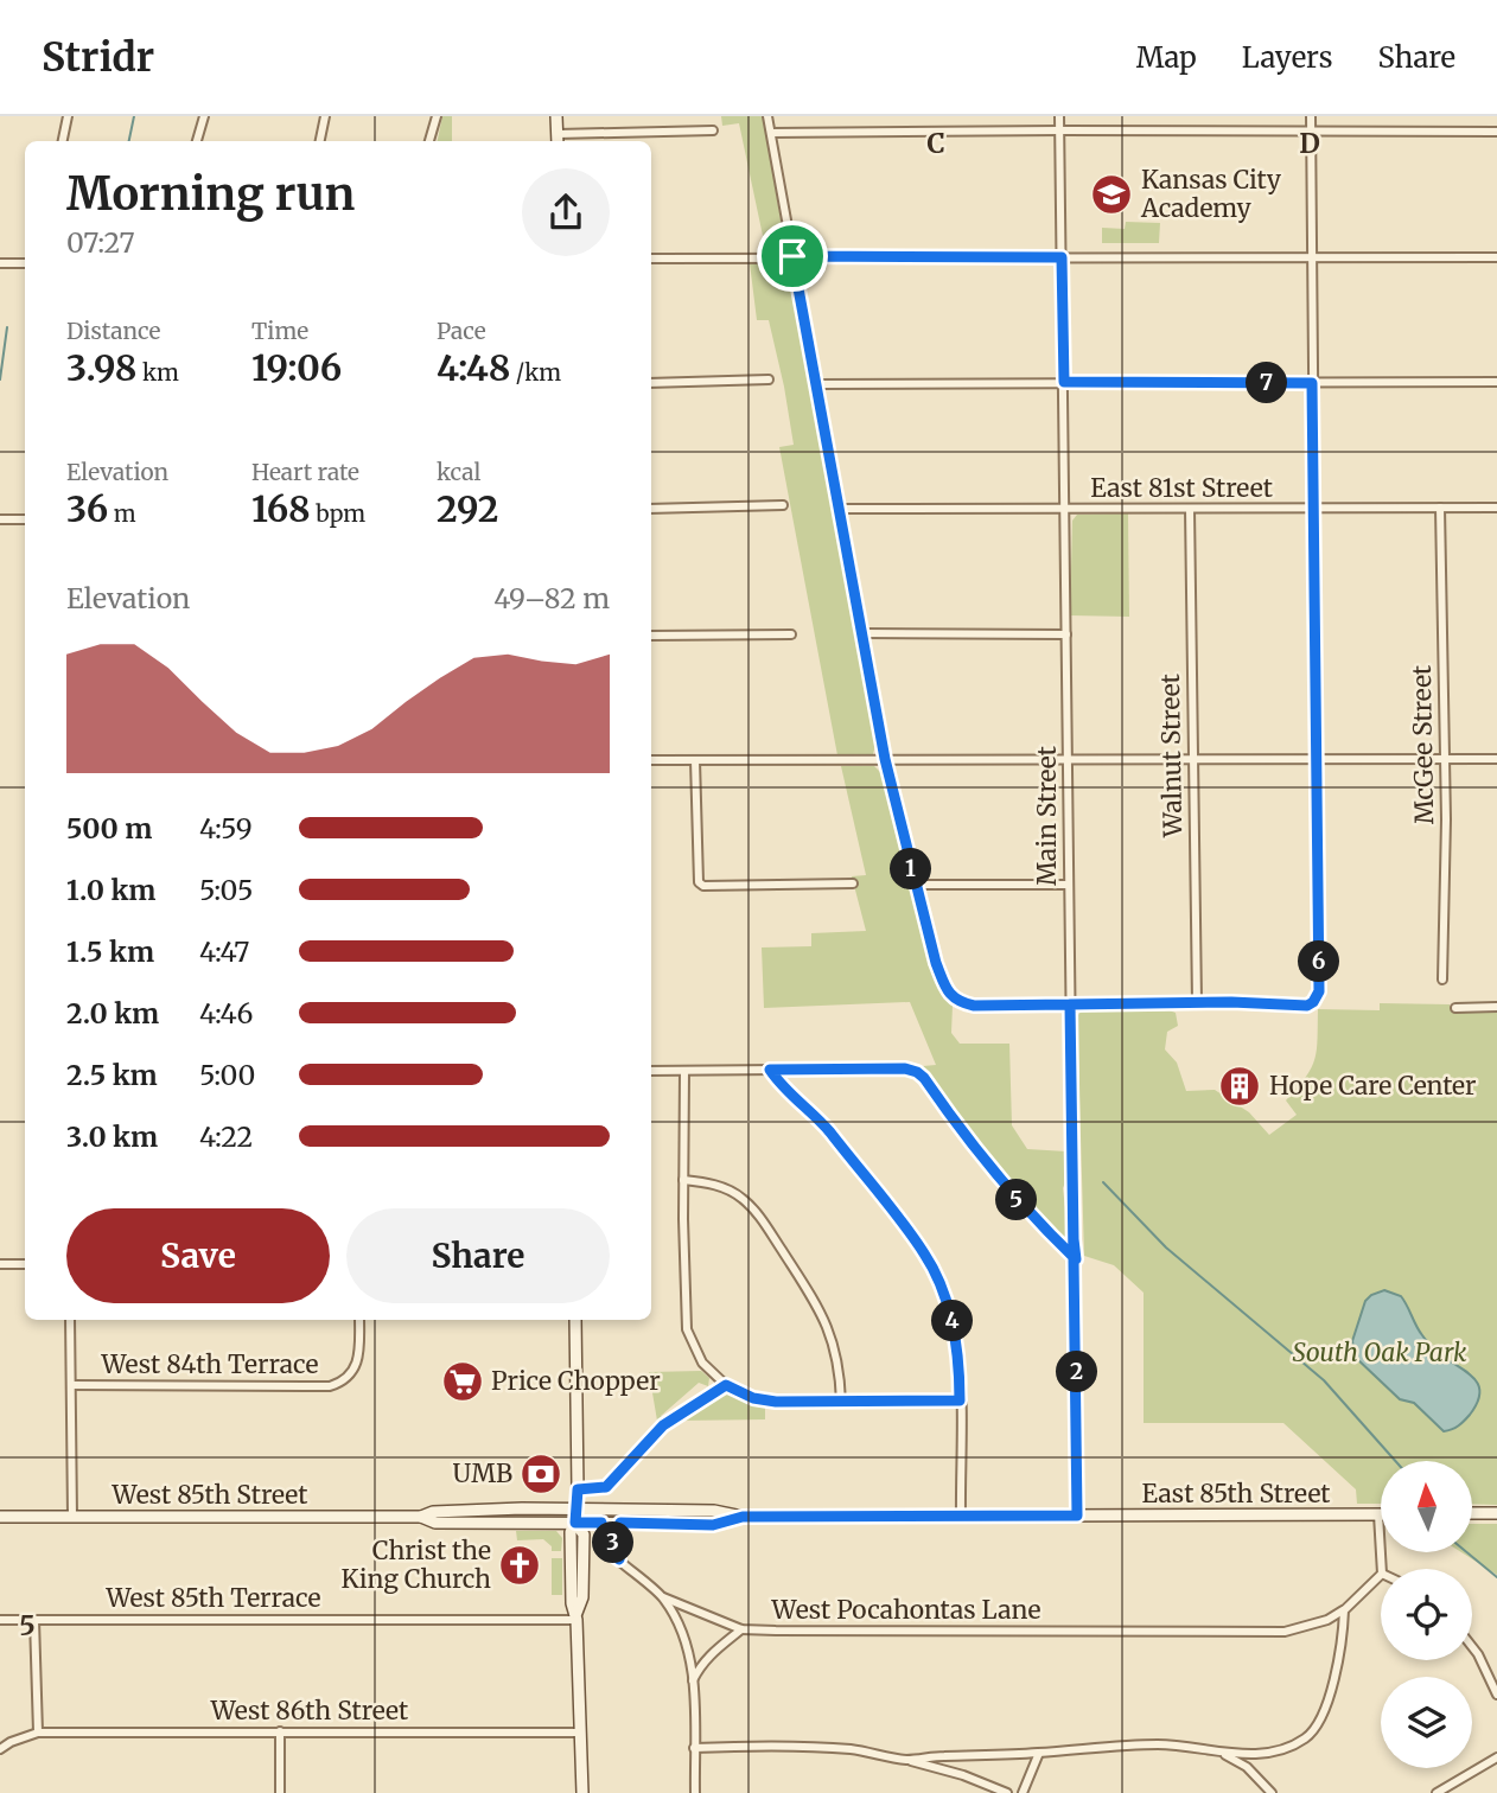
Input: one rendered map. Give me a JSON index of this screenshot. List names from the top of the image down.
{
  "streets": {
    "main road": ["East 85th Street", "West 85th Street"],
    "street": [
      "East 81st Street",
      "McGee Street",
      "Walnut Street",
      "Main Street",
      "West 84th Terrace",
      "West 85th Terrace",
      "West Pocahontas Lane",
      "West 86th Street"
    ]
  },
  "crossings": [
    ["East 81st Street", "McGee Street"],
    ["East 81st Street", "Walnut Street"],
    ["East 81st Street", "Main Street"],
    ["Main Street", "East 85th Street"],
    ["Main Street", "West 85th Street"],
    ["East 85th Street", "West 85th Street"]
  ],
  "parks": ["South Oak Park"],
  "places": {
    "school or university": ["Kansas City Academy"],
    "building": ["Hope Care Center"],
    "supermarket": ["Price Chopper"],
    "bank": ["UMB"],
    "church": ["Christ the King Church"]
  },
  "north": "top",
  "page": {
    "header": "Stridr",
    "nav": ["Map", "Layers", "Share"],
    "heading": ["Morning run", "07:27"],
    "stats": [
      ["Distance", "3.98 km"],
      ["Time", "19:06"],
      ["Pace", "4:48 /km"],
      ["Elevation", "36 m"],
      ["Heart rate", "168 bpm"],
      ["kcal", "292"]
    ],
    "pins": [
      "7",
      "1",
      "6",
      "5",
      "4",
      "2",
      "3"
    ],
    "chart": ["Elevation", "49–82 m"],
    "list": [
      {
        "name": "500 m",
        "note": "4:59"
      },
      {
        "name": "1.0 km",
        "note": "5:05"
      },
      {
        "name": "1.5 km",
        "note": "4:47"
      },
      {
        "name": "2.0 km",
        "note": "4:46"
      },
      {
        "name": "2.5 km",
        "note": "5:00"
      },
      {
        "name": "3.0 km",
        "note": "4:22"
      }
    ],
    "buttons": ["Save", "Share"]
  },
  "grid": {
    "columns": ["C", "D"],
    "rows": ["5"]
  }
}
